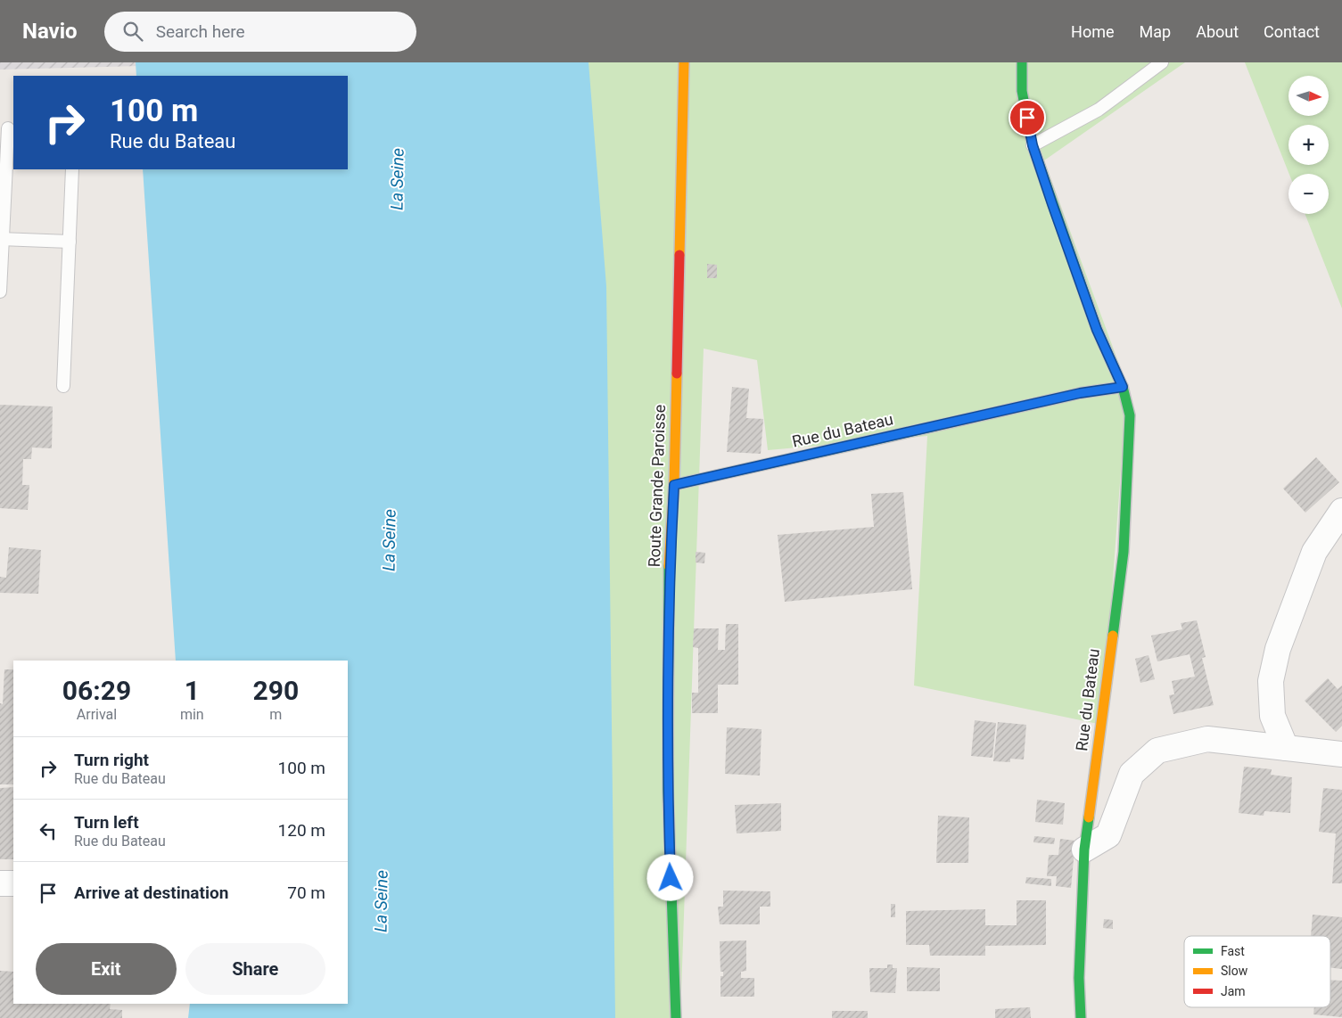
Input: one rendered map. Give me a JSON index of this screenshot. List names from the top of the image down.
{
  "streets": {
    "street": ["Rue du Bateau", "Route Grande Paroisse"]
  },
  "crossings": [
    ["Rue du Bateau", "Route Grande Paroisse"]
  ],
  "water": ["La Seine"],
  "legend": ["Fast", "Slow", "Jam"],
  "north": "right",
  "page": {
    "header": "Navio",
    "search": "Search here",
    "nav": [
      "Home",
      "Map",
      "About",
      "Contact"
    ],
    "map_buttons": ["+", "−"],
    "turn": ["100 m", "Rue du Bateau"],
    "eta": [
      "06:29",
      "Arrival",
      "1",
      "min",
      "290",
      "m"
    ],
    "list": [
      {
        "name": "Turn right",
        "note": "Rue du Bateau",
        "value": "100 m"
      },
      {
        "name": "Turn left",
        "note": "Rue du Bateau",
        "value": "120 m"
      },
      {
        "name": "Arrive at destination",
        "value": "70 m"
      }
    ],
    "buttons": ["Exit", "Share"]
  }
}
